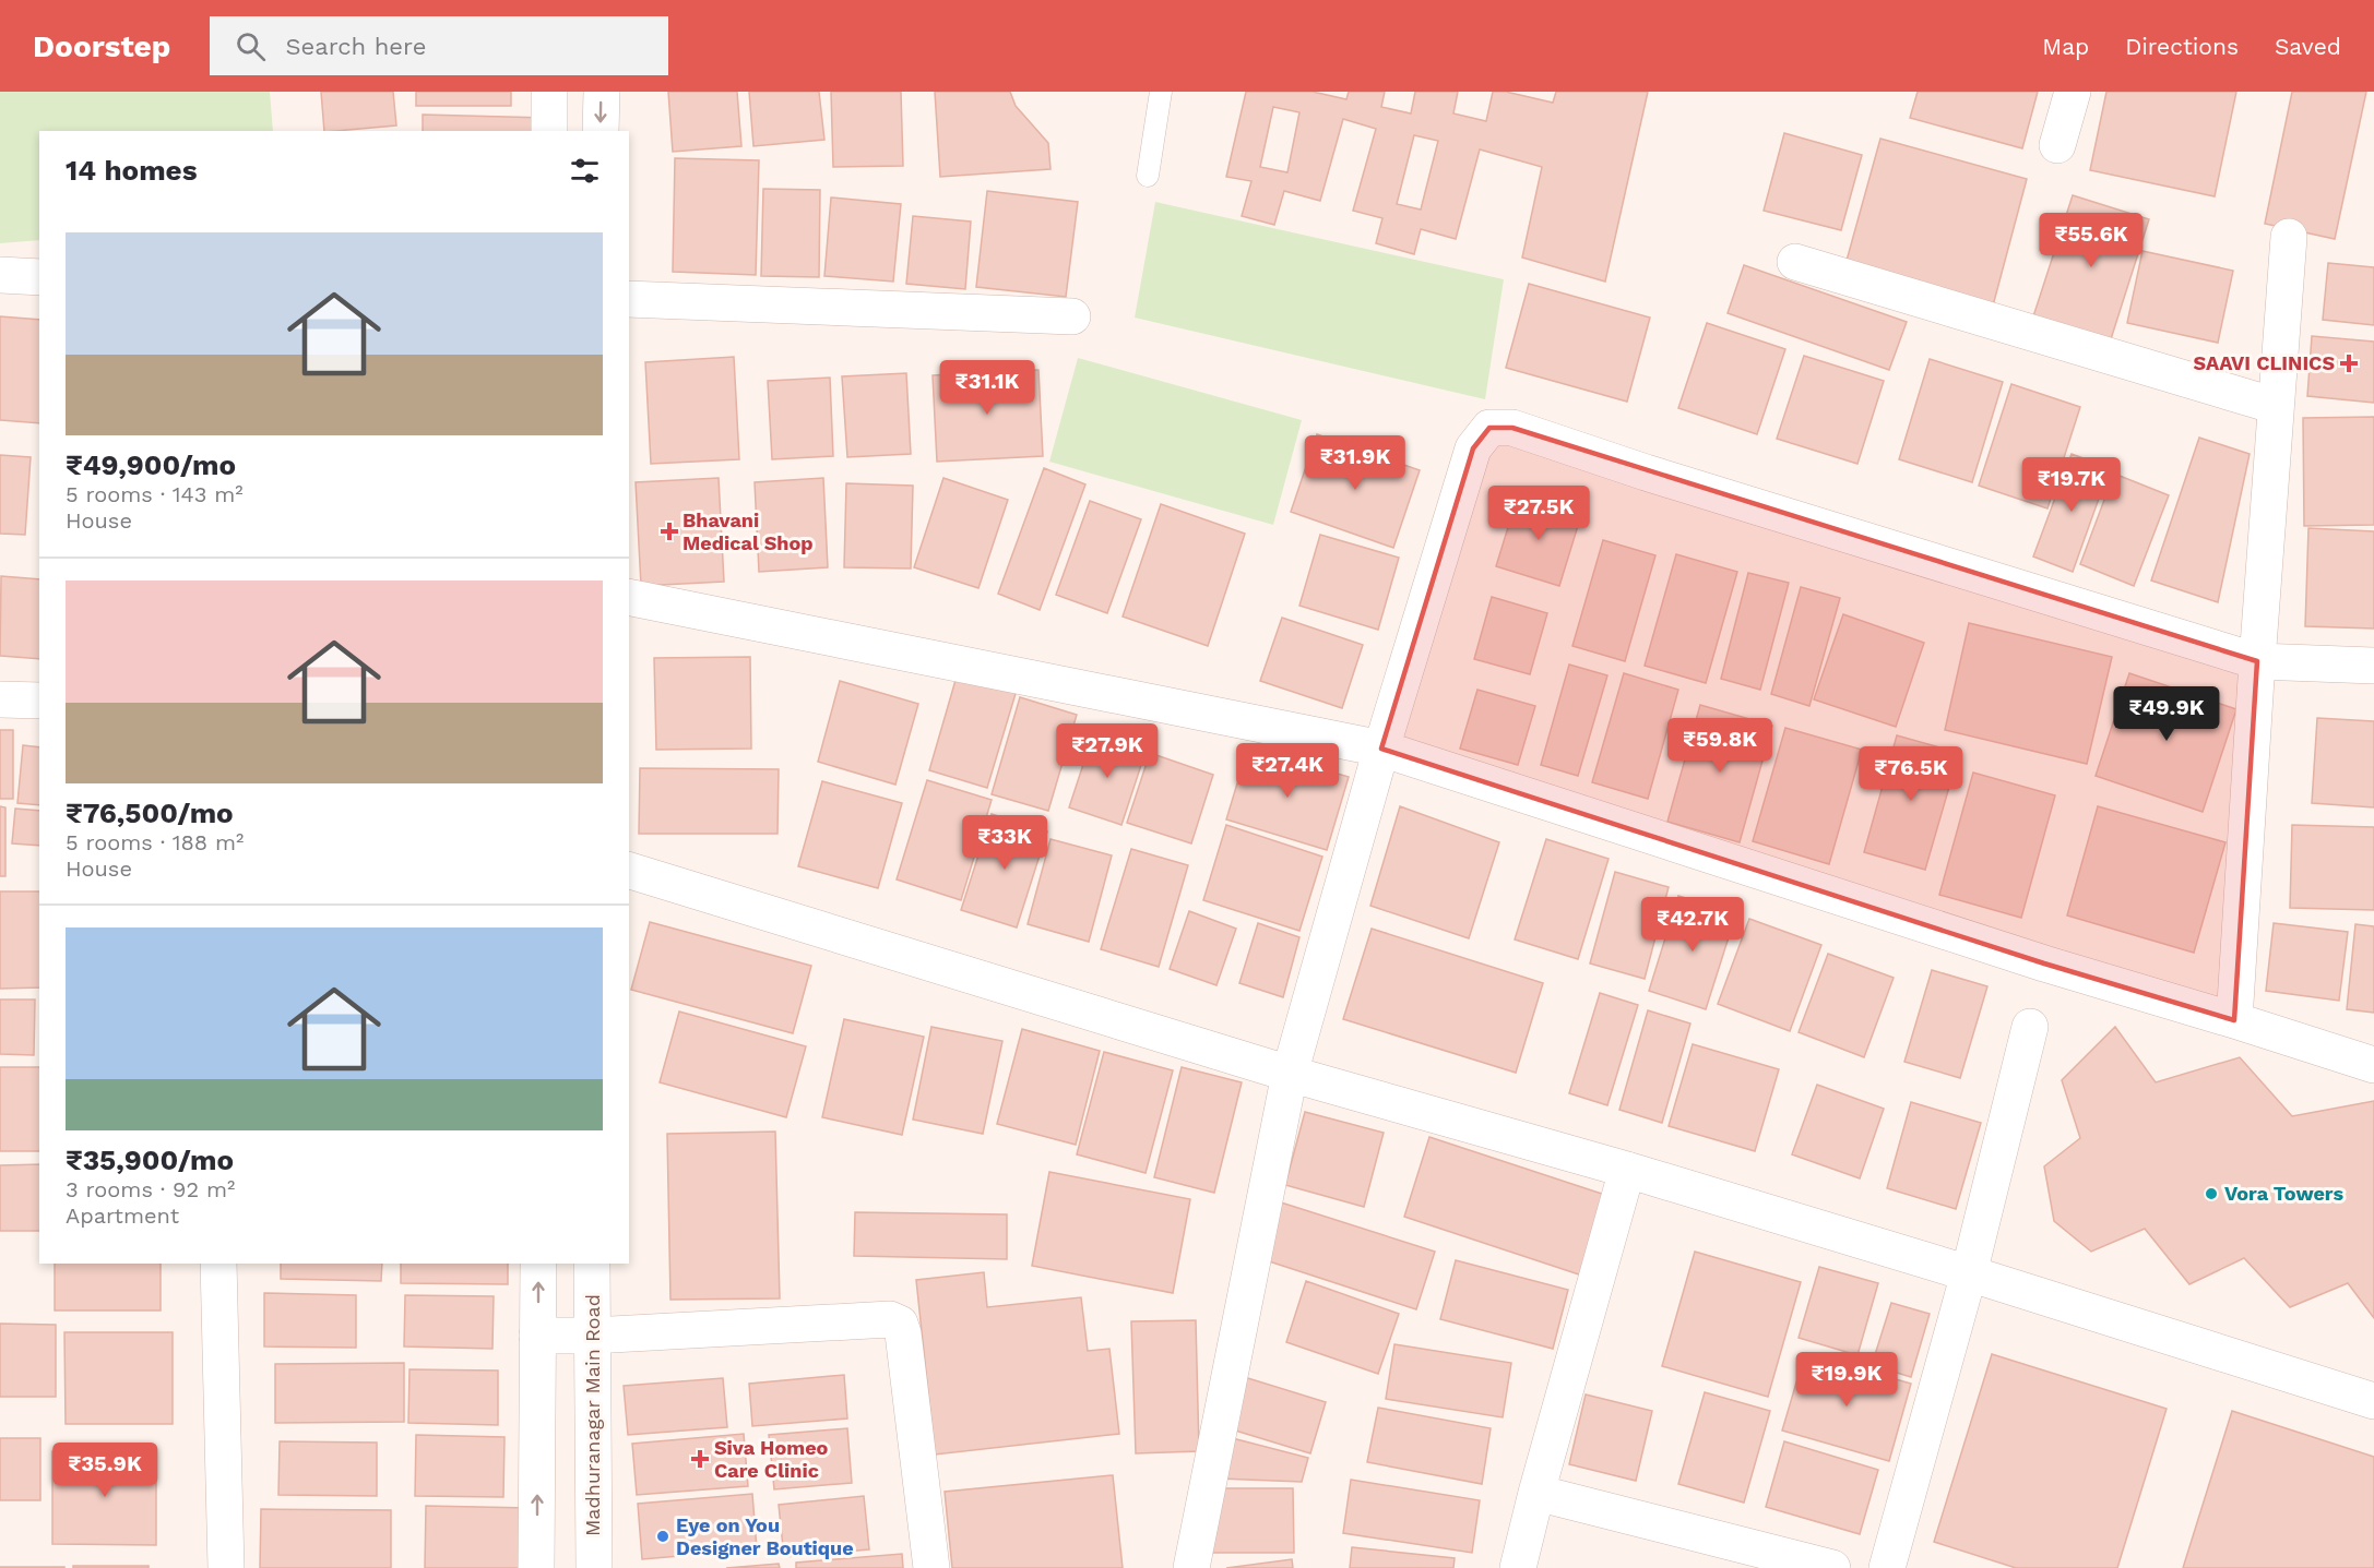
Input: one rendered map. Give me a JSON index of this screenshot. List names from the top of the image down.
{
  "streets": {
    "street": ["Madhuranagar Main Road"]
  },
  "places": {
    "health": ["SAAVI CLINICS", "Bhavani Medical Shop", "Siva Homeo Care Clinic"],
    "other": ["Vora Towers", "Eye on You Designer Boutique"]
  },
  "page": {
    "header": "Doorstep",
    "search": "Search here",
    "nav": ["Map", "Directions", "Saved"],
    "heading": "14 homes",
    "list": [
      {
        "name": "₹49,900/mo",
        "note": "5 rooms · 143 m² · House"
      },
      {
        "name": "₹76,500/mo",
        "note": "5 rooms · 188 m² · House"
      },
      {
        "name": "₹35,900/mo",
        "note": "3 rooms · 92 m² · Apartment"
      }
    ],
    "price": [
      "₹55.6K",
      "₹31.1K",
      "₹31.9K",
      "₹19.7K",
      "₹27.5K",
      "₹49.9K",
      "₹59.8K",
      "₹27.9K",
      "₹27.4K",
      "₹76.5K",
      "₹33K",
      "₹42.7K",
      "₹19.9K",
      "₹35.9K"
    ]
  }
}
